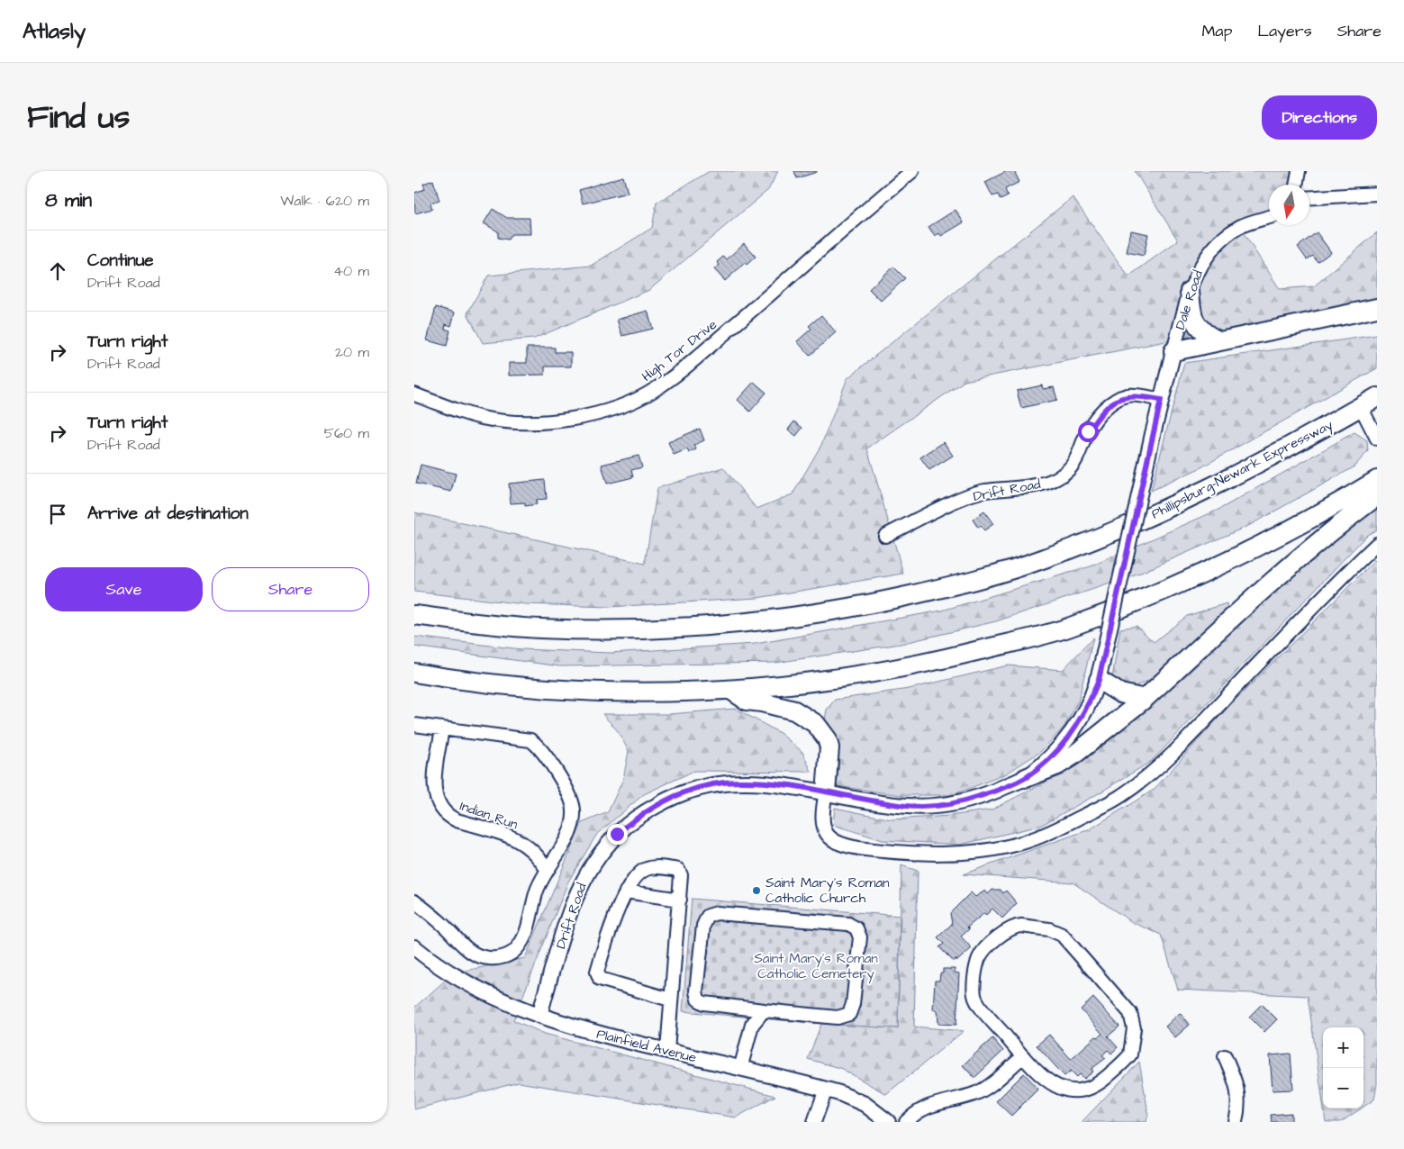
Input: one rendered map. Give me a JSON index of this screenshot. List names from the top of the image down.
{
  "streets": {
    "highway": ["Phillipsburg-Newark Expressway"],
    "main road": ["Dale Road", "Drift Road", "Plainfield Avenue"],
    "street": ["High Tor Drive", "Indian Run"]
  },
  "crossings": [
    ["Dale Road", "Drift Road"],
    ["Drift Road", "Plainfield Avenue"]
  ],
  "parks": ["Saint Mary's Roman Catholic Cemetery"],
  "places": ["Saint Mary's Roman Catholic Church"],
  "north": "bottom",
  "page": {
    "header": "Atlasly",
    "nav": ["Map", "Layers", "Share"],
    "title": "Find us",
    "buttons": [
      "Directions",
      ["Save", "Share"]
    ],
    "heading": ["8 min", "Walk · 620 m"],
    "list": [
      ["Continue", "Drift Road", "40 m"],
      ["Turn right", "Drift Road", "20 m"],
      ["Turn right", "Drift Road", "560 m"],
      "Arrive at destination"
    ],
    "map_buttons": ["+", "−"]
  }
}
